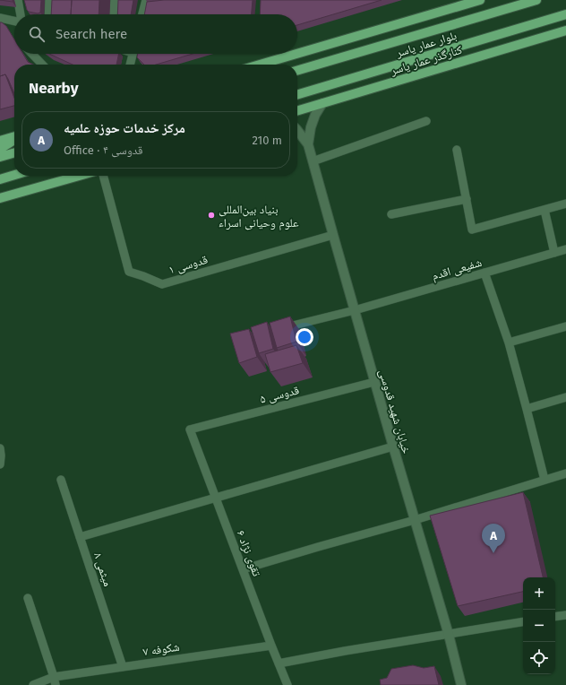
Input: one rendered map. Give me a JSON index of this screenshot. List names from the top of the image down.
{
  "streets": {
    "main road": ["بلوار عمار یاسر", "کنارگذر عمار یاسر", "خیابان شهید قدوسی"],
    "street": [
      "قدوسی ۱",
      "شفیعی اقدم",
      "قدوسی ۵",
      "تقوی نژاد ۶",
      "میثمی ۸",
      "شکوفه ۷"
    ]
  },
  "crossings": [
    ["قدوسی ۱", "خیابان شهید قدوسی"],
    ["شفیعی اقدم", "خیابان شهید قدوسی"],
    ["قدوسی ۵", "خیابان شهید قدوسی"],
    ["قدوسی ۵", "تقوی نژاد ۶"],
    ["تقوی نژاد ۶", "شکوفه ۷"],
    ["میثمی ۸", "شکوفه ۷"]
  ],
  "places": ["بنیاد بین‌المللی علوم وحیانی اسراء"],
  "page": {
    "search": "Search here",
    "heading": "Nearby",
    "list": [
      {
        "mark": "A",
        "name": "مرکز خدمات حوزه علمیه",
        "note": "Office · قدوسی ۴",
        "value": "210 m"
      }
    ],
    "pins": "A",
    "map_buttons": ["+", "−"]
  }
}
